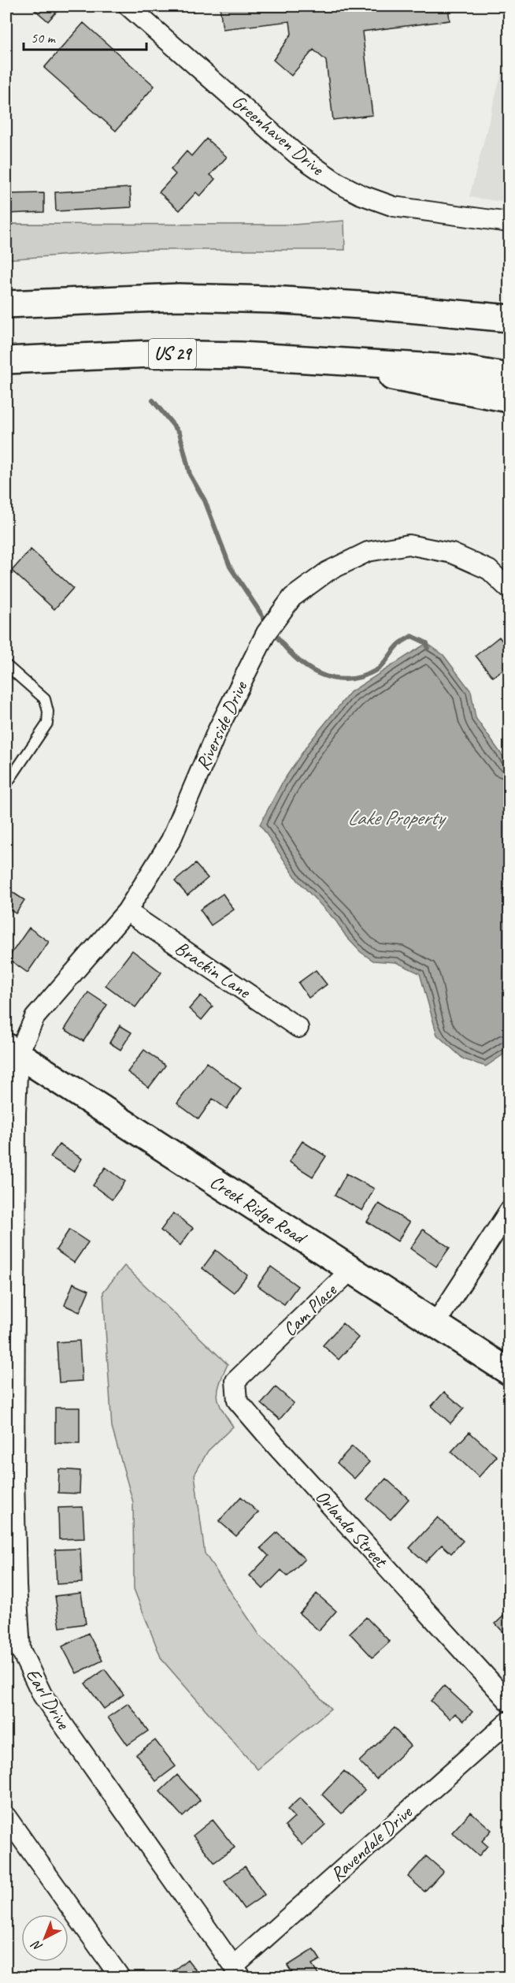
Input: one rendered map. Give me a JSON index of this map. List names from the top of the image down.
{
  "streets": {
    "main road": ["US 29", "Creek Ridge Road"],
    "street": [
      "Greenhaven Drive",
      "Riverside Drive",
      "Brackin Lane",
      "Cam Place",
      "Orlando Street",
      "Earl Drive",
      "Ravendale Drive"
    ]
  },
  "crossings": [
    ["Riverside Drive", "Brackin Lane"],
    ["Riverside Drive", "Creek Ridge Road"],
    ["Riverside Drive", "Earl Drive"],
    ["Creek Ridge Road", "Cam Place"],
    ["Creek Ridge Road", "Earl Drive"],
    ["Cam Place", "Orlando Street"],
    ["Earl Drive", "Ravendale Drive"]
  ],
  "water": ["Lake Property"],
  "scale_bar": "50 m",
  "north": "bottom left"
}
